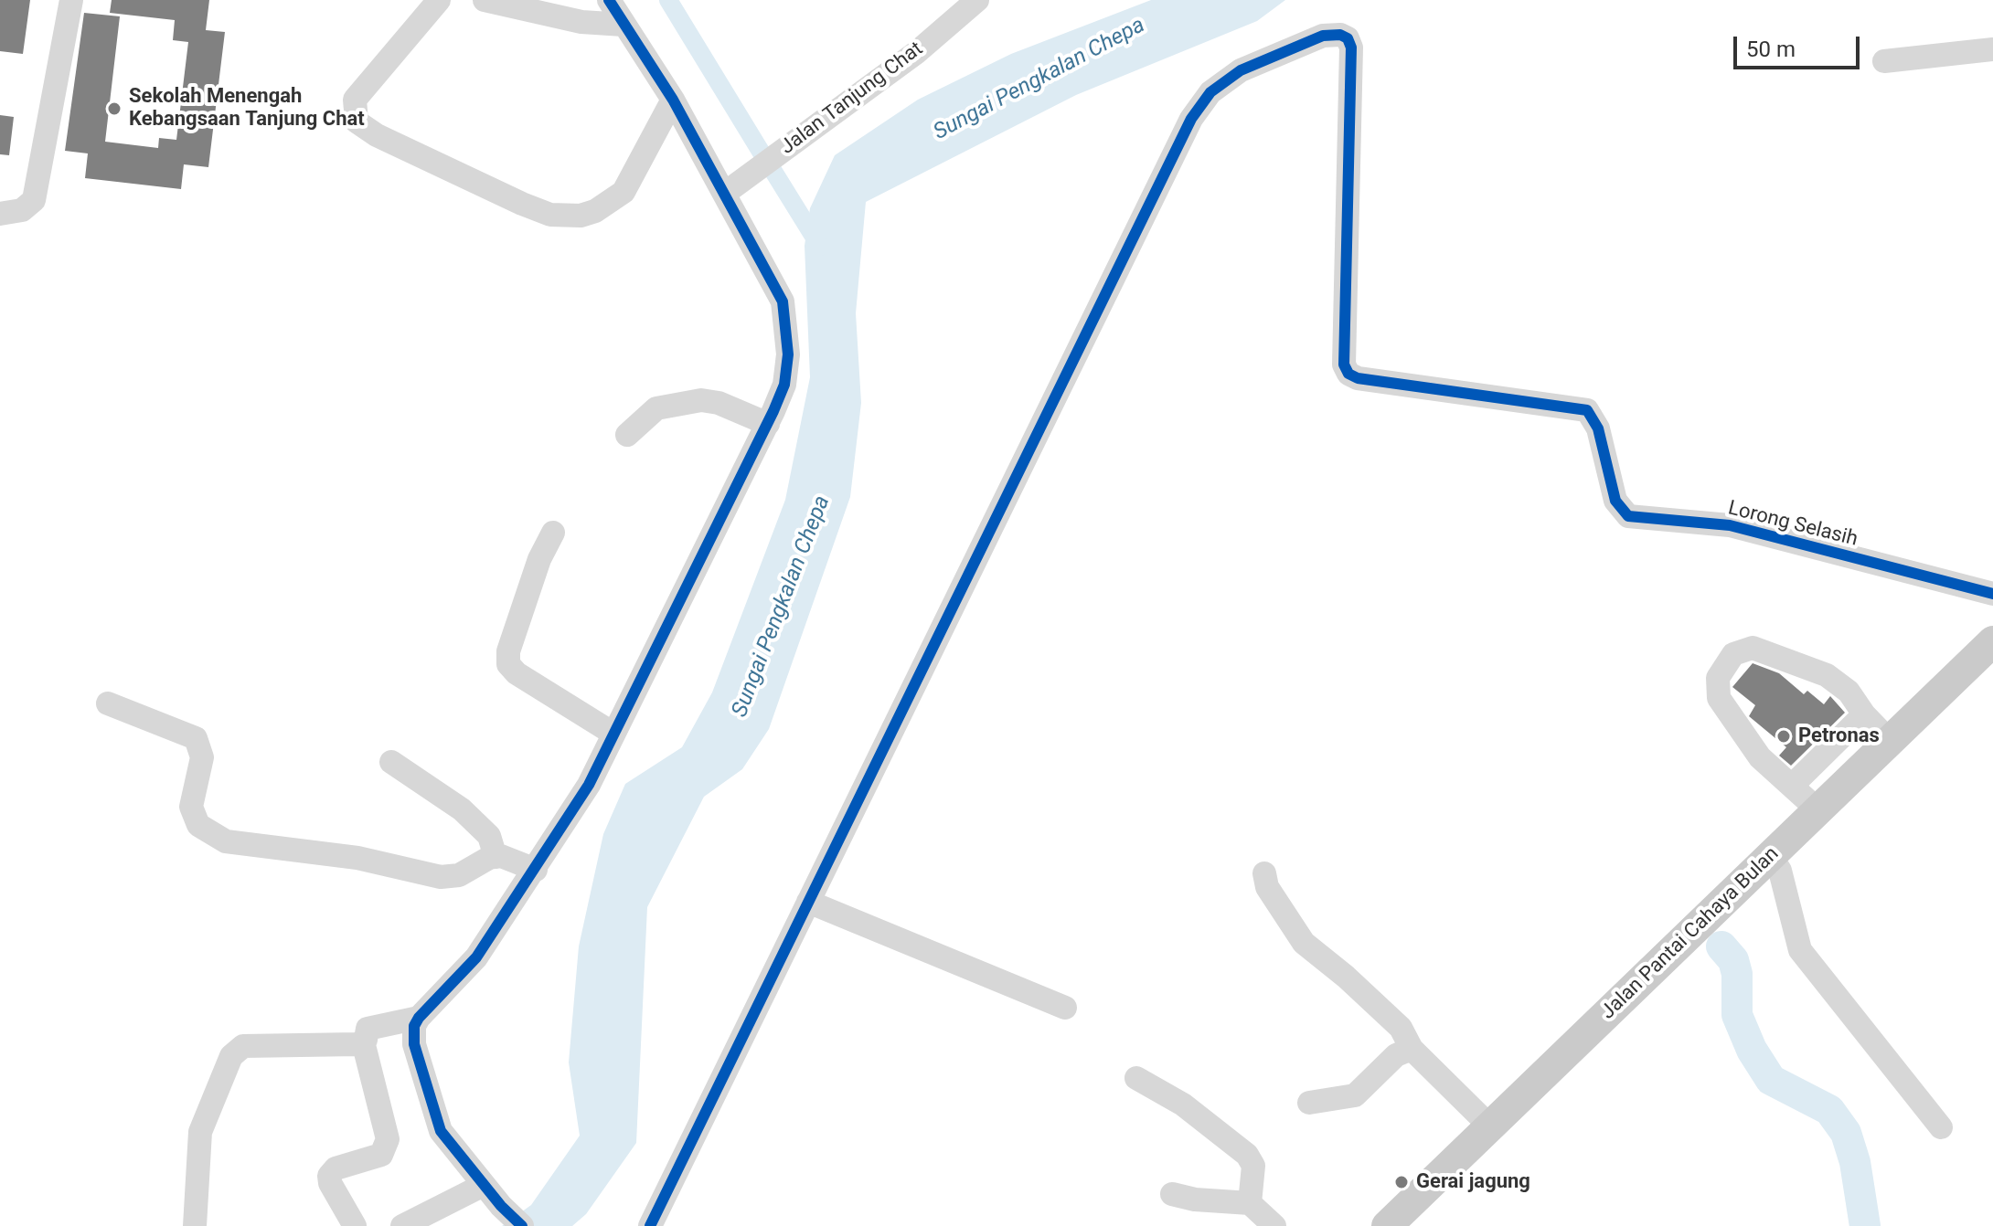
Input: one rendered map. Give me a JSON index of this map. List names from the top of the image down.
{
  "streets": {
    "main road": ["Jalan Pantai Cahaya Bulan"],
    "street": ["Jalan Tanjung Chat", "Lorong Selasih"]
  },
  "water": ["Sungai Pengkalan Chepa"],
  "places": ["Sekolah Menengah Kebangsaan Tanjung Chat", "Petronas", "Gerai jagung"],
  "scale_bar": "50 m"
}
